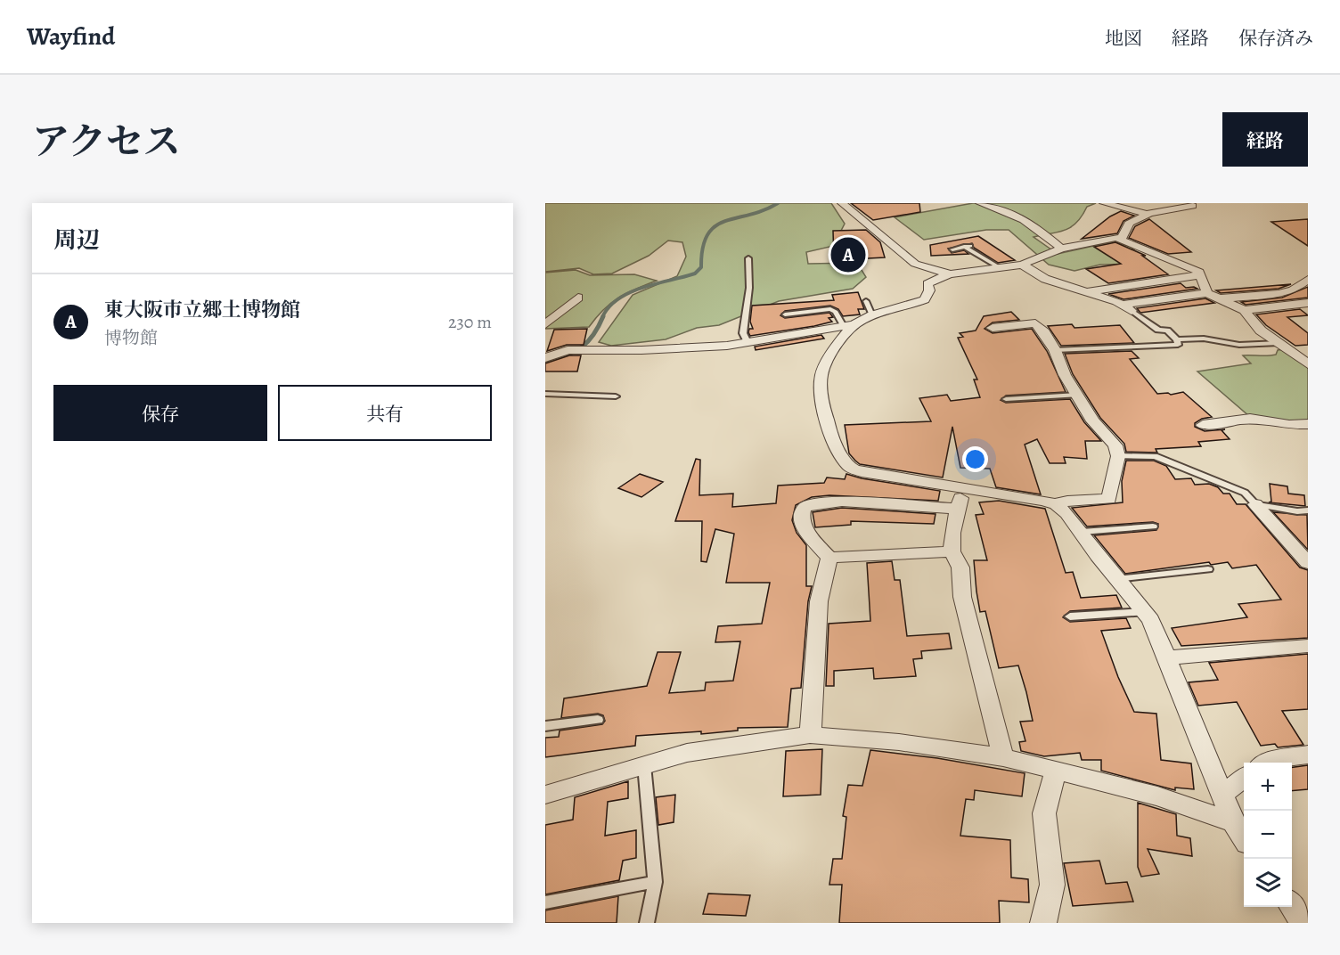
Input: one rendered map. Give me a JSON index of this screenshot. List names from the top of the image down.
{
  "page": {
    "header": "Wayfind",
    "nav": ["地図", "経路", "保存済み"],
    "title": "アクセス",
    "buttons": [
      "経路",
      ["保存", "共有"]
    ],
    "heading": "周辺",
    "pins": "A",
    "list": [
      {
        "mark": "A",
        "name": "東大阪市立郷土博物館",
        "note": "博物館",
        "value": "230 m"
      }
    ],
    "map_buttons": ["+", "−"]
  }
}
